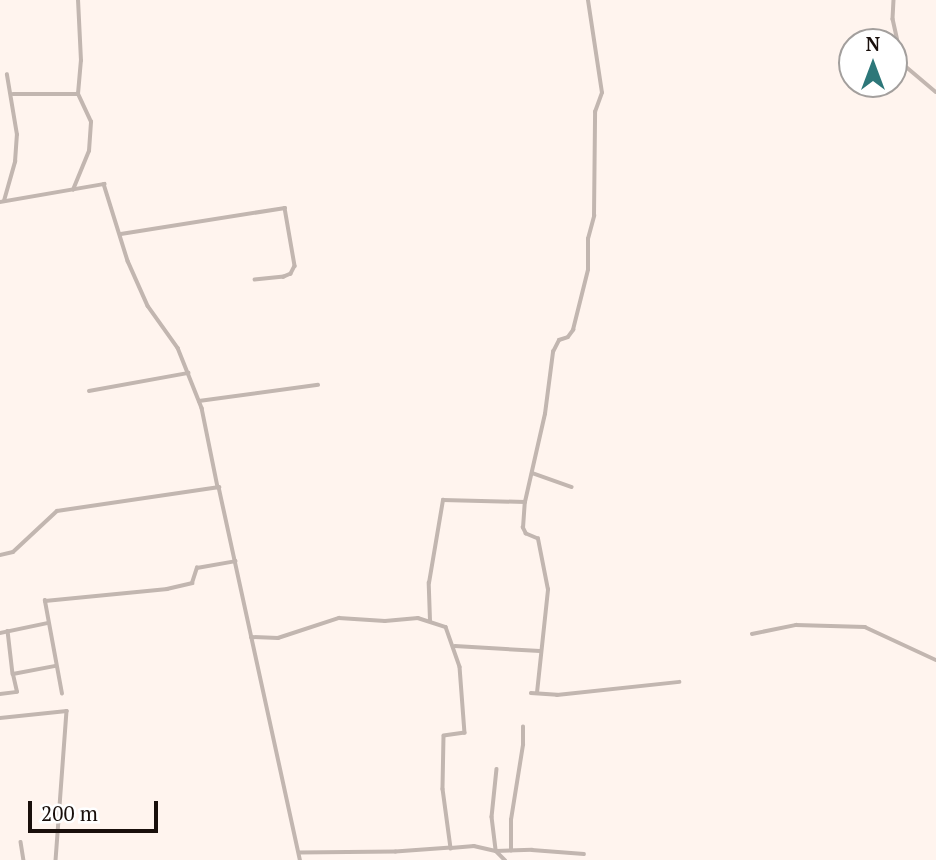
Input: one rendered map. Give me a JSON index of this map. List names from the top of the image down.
{
  "scale_bar": "200 m",
  "north": "top"
}
